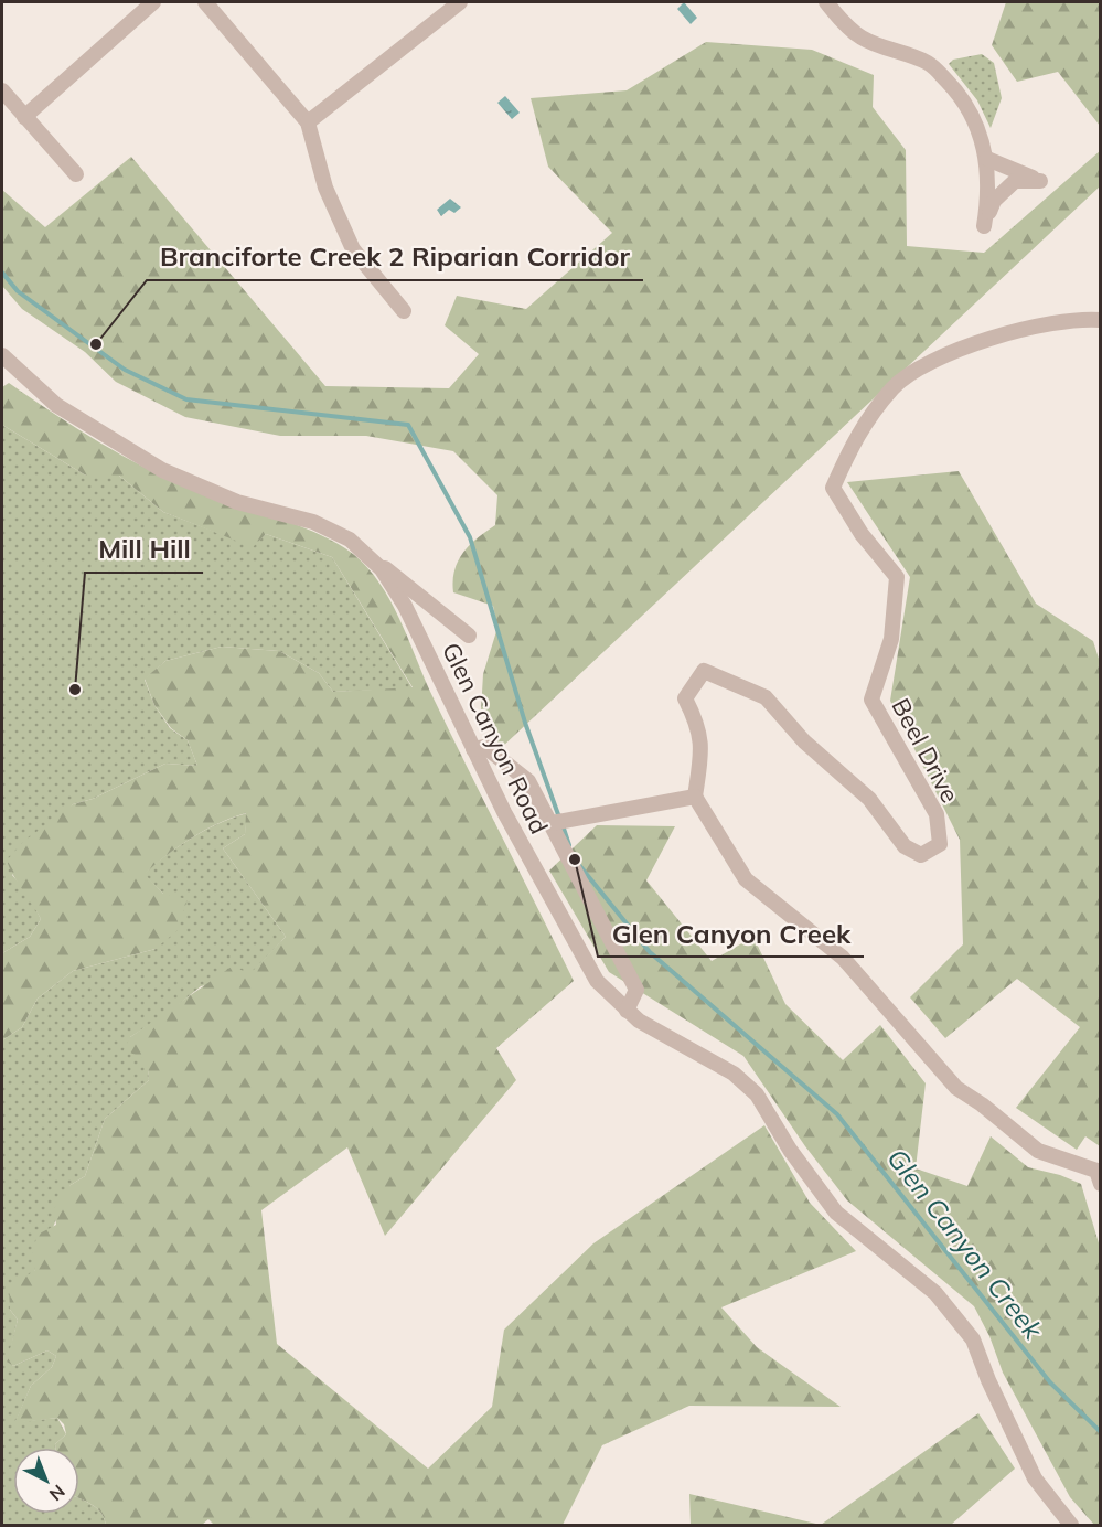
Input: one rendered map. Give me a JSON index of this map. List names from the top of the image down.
{
  "streets": {
    "street": ["Glen Canyon Road", "Beel Drive"]
  },
  "water": ["Glen Canyon Creek"],
  "places": ["Branciforte Creek 2 Riparian Corridor", "Mill Hill", "Glen Canyon Creek"],
  "north": "bottom right"
}
